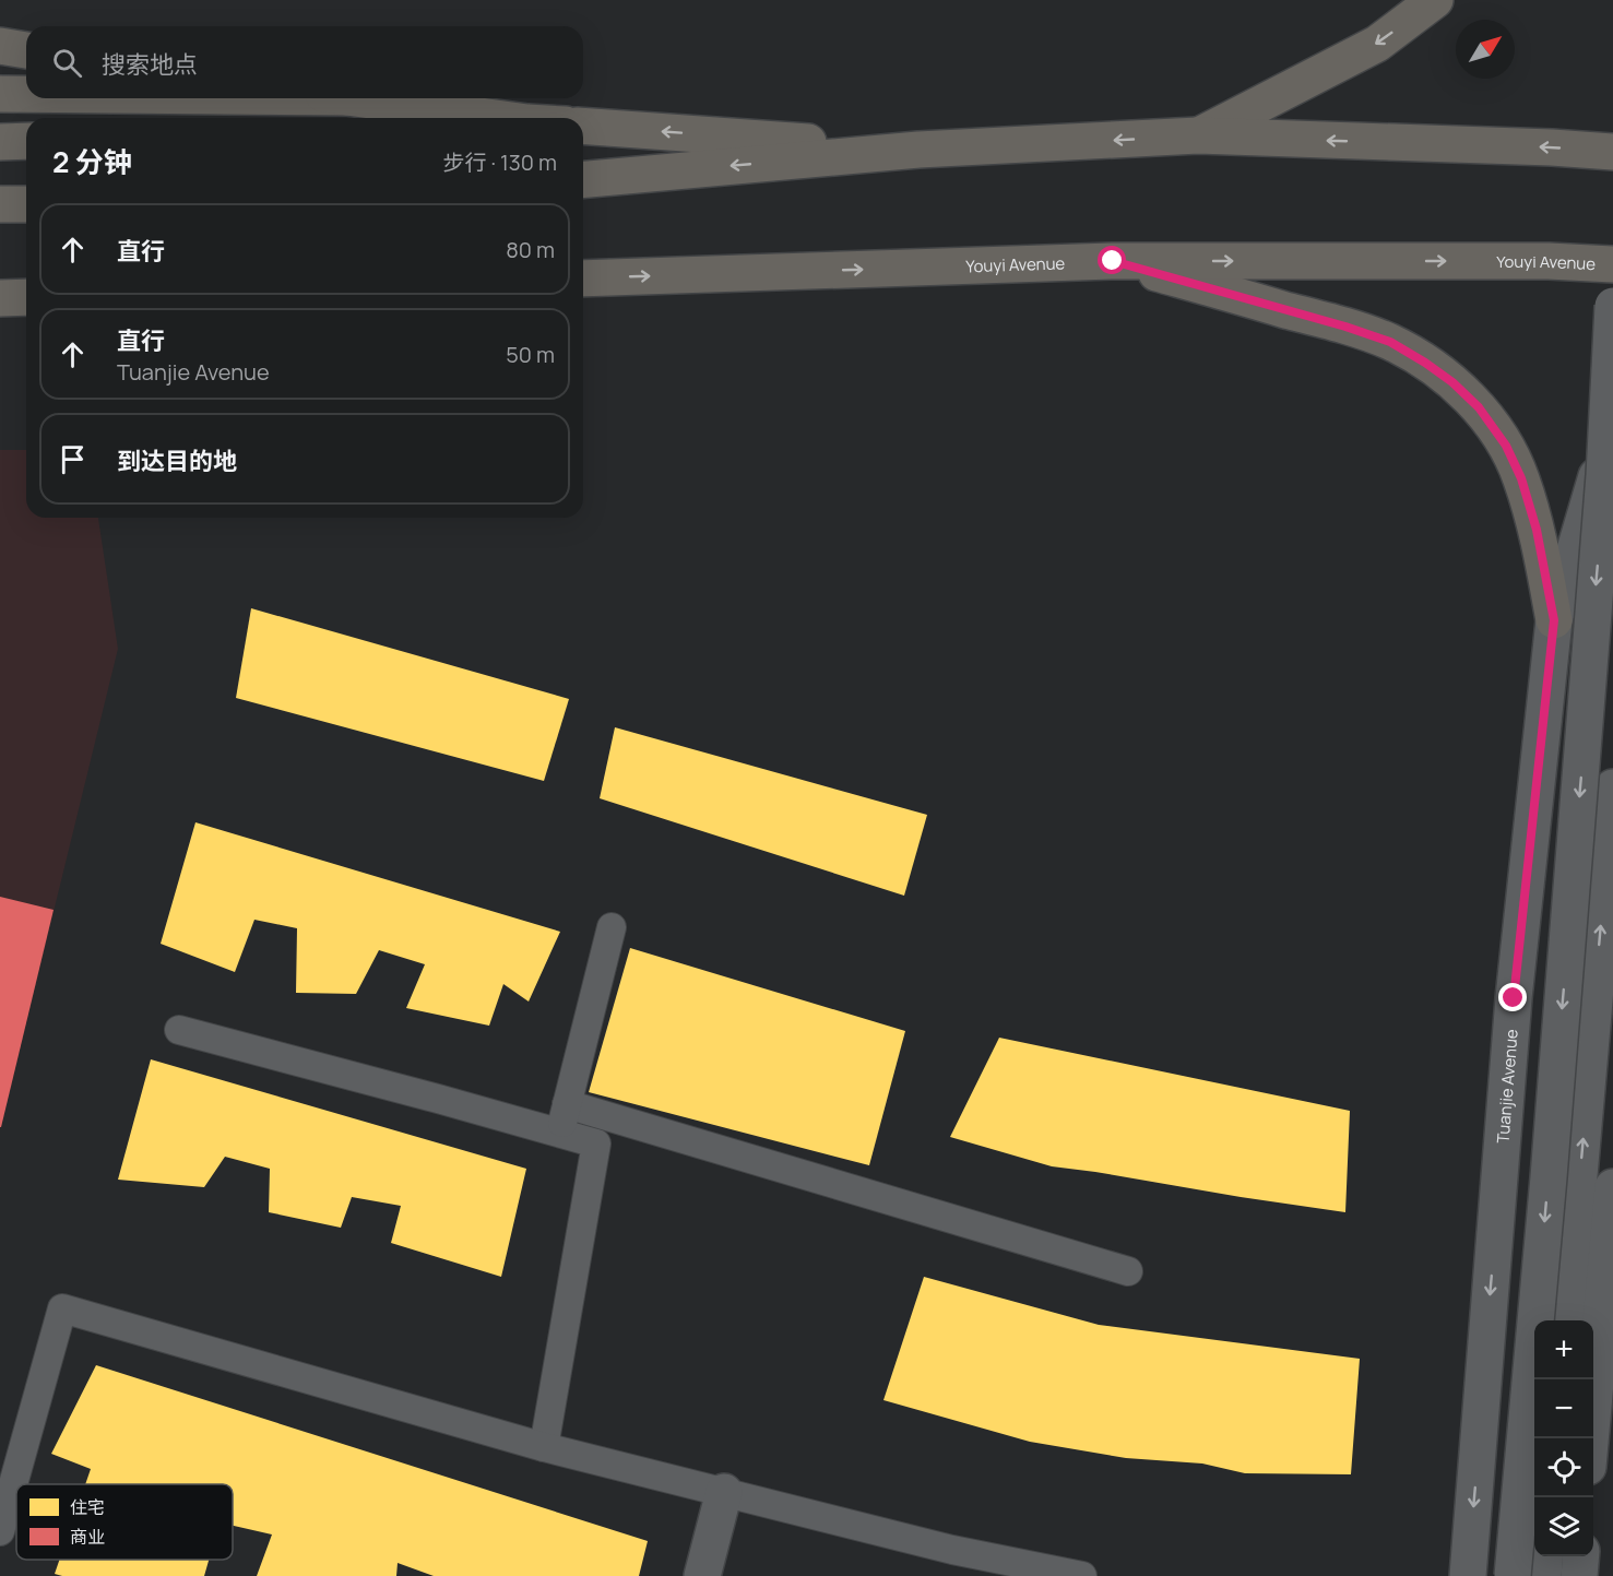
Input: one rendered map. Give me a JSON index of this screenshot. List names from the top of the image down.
{
  "streets": {
    "main road": ["Youyi Avenue", "Tuanjie Avenue"]
  },
  "legend": ["住宅", "商业"],
  "north": "top right",
  "page": {
    "search": "搜索地点",
    "heading": ["2 分钟", "步行 · 130 m"],
    "list": [
      ["直行", "80 m"],
      ["直行", "Tuanjie Avenue", "50 m"],
      "到达目的地"
    ],
    "map_buttons": ["+", "−"]
  }
}
